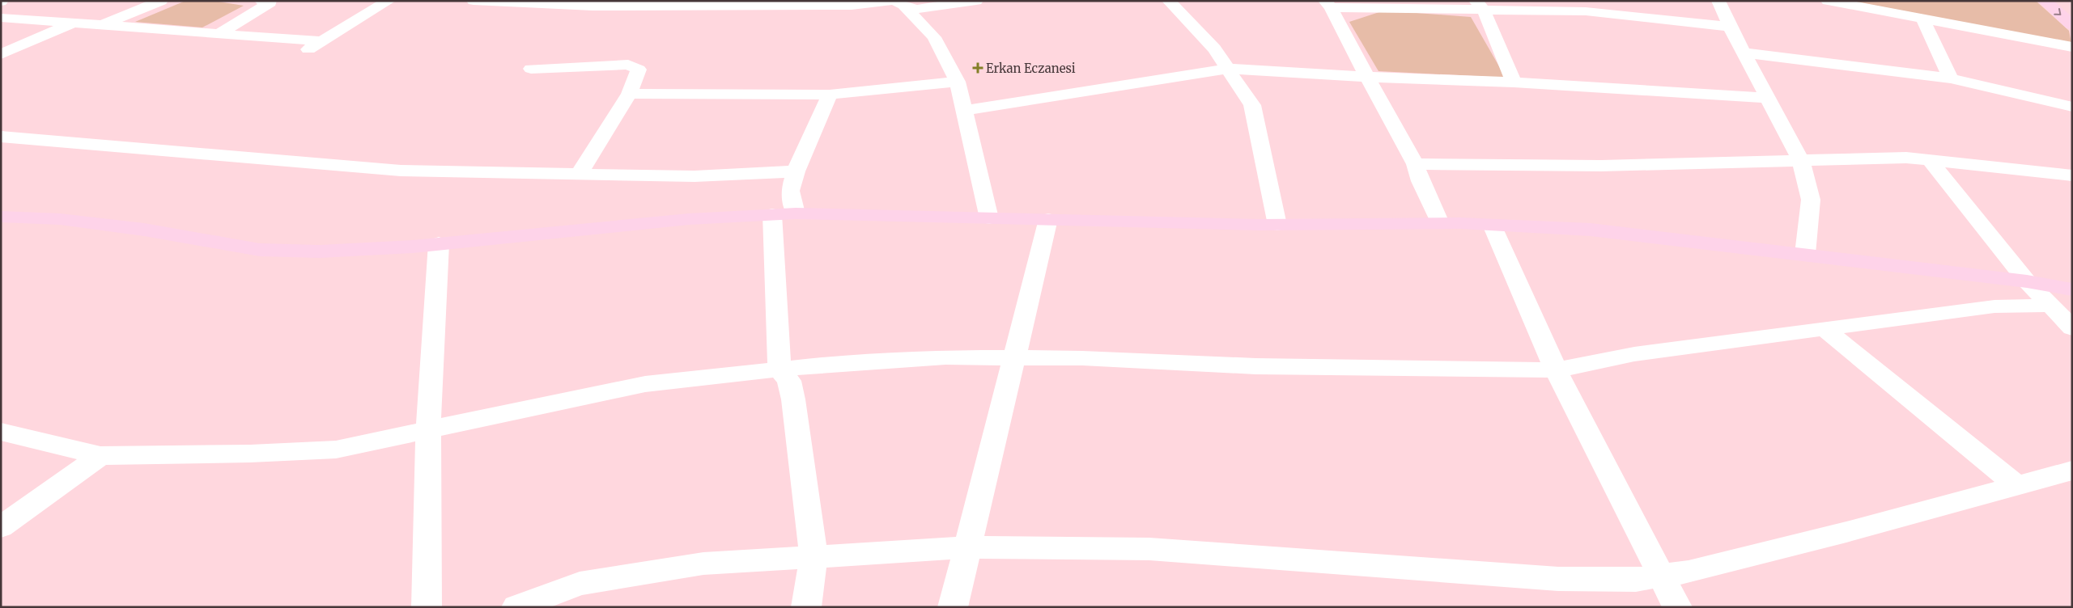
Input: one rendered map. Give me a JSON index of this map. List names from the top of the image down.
{
  "places": {
    "health": ["Erkan Eczanesi"]
  }
}
